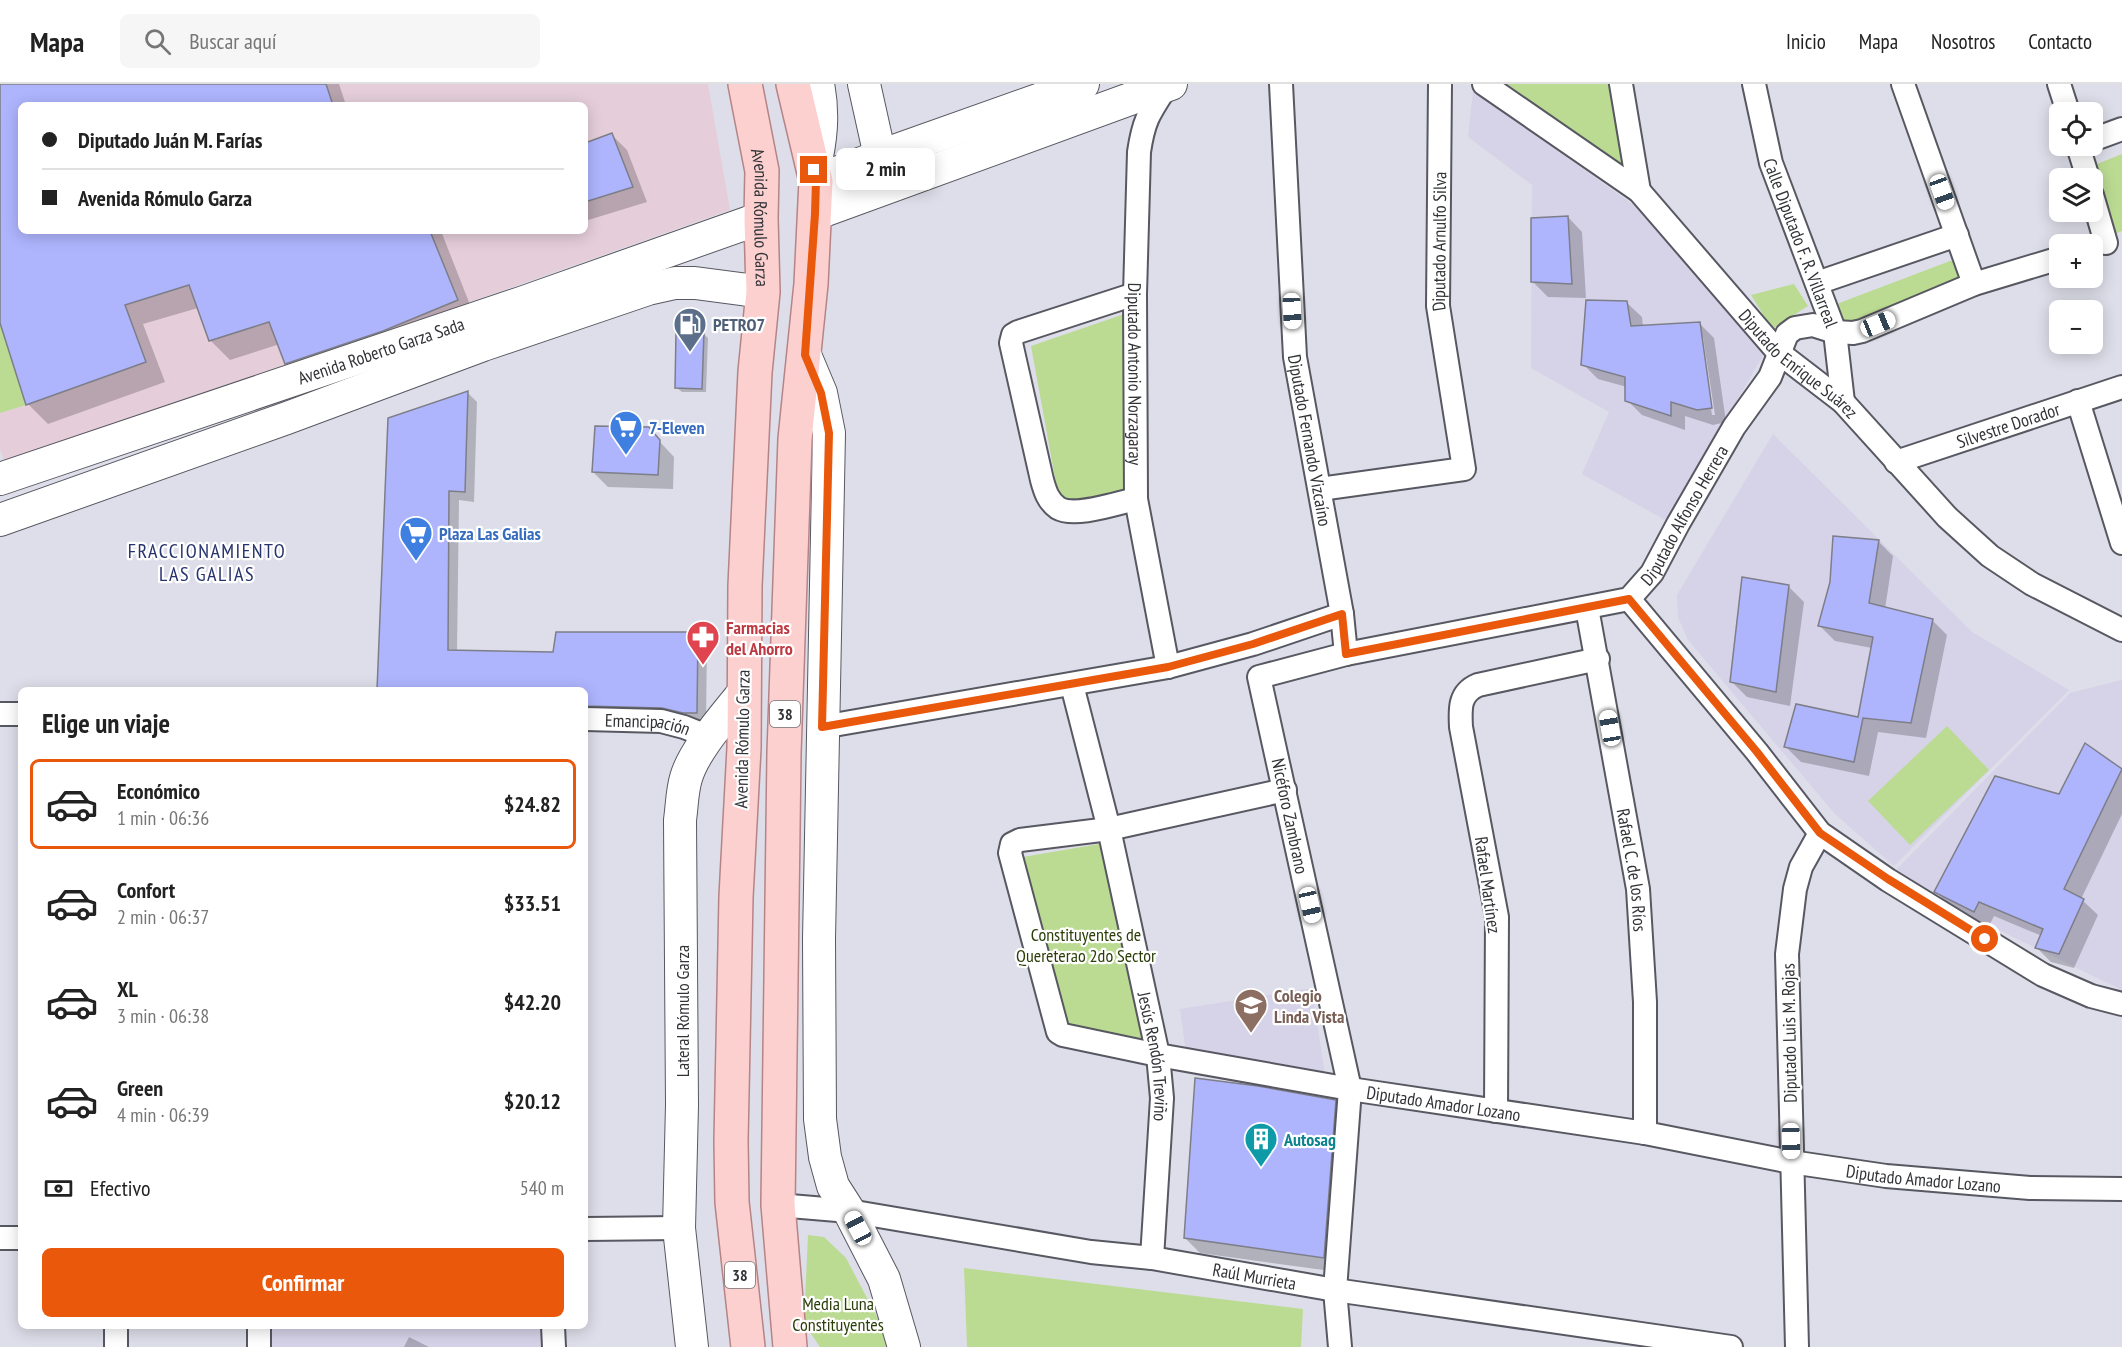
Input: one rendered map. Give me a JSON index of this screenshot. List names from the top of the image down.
{
  "streets": {
    "main road": ["Avenida Rómulo Garza", "38"],
    "street": [
      "Diputado Arnulfo Silva",
      "Calle Diputado F. R. Villarreal",
      "Avenida Roberto Garza Sada",
      "Diputado Enrique Suárez",
      "Diputado Antonio Norzagaray",
      "Silvestre Dorador",
      "Diputado Fernando Vizcaíno",
      "Diputado Alfonso Herrera",
      "Emancipación",
      "Nicéforo Zambrano",
      "Rafael C. de los Ríos",
      "Rafael Martínez",
      "Lateral Rómulo Garza",
      "Diputado Luis M. Rojas",
      "Jesús Rendón Treviño",
      "Diputado Amador Lozano",
      "Raúl Murrieta"
    ]
  },
  "crossings": [
    ["Avenida Rómulo Garza", "Avenida Roberto Garza Sada"],
    ["Avenida Rómulo Garza", "Lateral Rómulo Garza"],
    ["Diputado Arnulfo Silva", "Diputado Fernando Vizcaíno"],
    ["Calle Diputado F. R. Villarreal", "Diputado Enrique Suárez"],
    ["Calle Diputado F. R. Villarreal", "Diputado Alfonso Herrera"],
    ["Diputado Enrique Suárez", "Silvestre Dorador"],
    ["Diputado Enrique Suárez", "Diputado Alfonso Herrera"],
    ["Diputado Fernando Vizcaíno", "Diputado Alfonso Herrera"],
    ["Diputado Alfonso Herrera", "Nicéforo Zambrano"],
    ["Diputado Alfonso Herrera", "Rafael C. de los Ríos"],
    ["38", "Raúl Murrieta"],
    ["Emancipación", "Lateral Rómulo Garza"],
    ["Nicéforo Zambrano", "Diputado Amador Lozano"],
    ["Nicéforo Zambrano", "Raúl Murrieta"],
    ["Rafael C. de los Ríos", "Rafael Martínez"],
    ["Rafael C. de los Ríos", "Diputado Amador Lozano"],
    ["Rafael Martínez", "Diputado Amador Lozano"],
    ["Diputado Luis M. Rojas", "Diputado Amador Lozano"],
    ["Jesús Rendón Treviño", "Diputado Amador Lozano"],
    ["Jesús Rendón Treviño", "Raúl Murrieta"]
  ],
  "districts": ["FRACCIONAMIENTO LAS GALIAS"],
  "parks": ["Constituyentes de Quereterao 2do Sector", "Media Luna Constituyentes"],
  "places": {
    "fuel station": ["PETRO7"],
    "supermarket": ["7-Eleven", "Plaza Las Galias"],
    "pharmacy": ["Farmacias del Ahorro"],
    "school or university": ["Colegio Linda Vista"],
    "building": ["Autosag"]
  },
  "page": {
    "header": "Mapa",
    "search": "Buscar aquí",
    "nav": [
      "Inicio",
      "Mapa",
      "Nosotros",
      "Contacto"
    ],
    "map_buttons": ["+", "−"],
    "banner": ["Diputado Juán M. Farías", "Avenida Rómulo Garza"],
    "bubble": "2 min",
    "heading": "Elige un viaje",
    "list": [
      {
        "name": "Económico",
        "note": "1 min · 06:36",
        "value": "$24.82"
      },
      {
        "name": "Confort",
        "note": "2 min · 06:37",
        "value": "$33.51"
      },
      {
        "name": "XL",
        "note": "3 min · 06:38",
        "value": "$42.20"
      },
      {
        "name": "Green",
        "note": "4 min · 06:39",
        "value": "$20.12"
      }
    ],
    "pay": ["Efectivo", "540 m"],
    "buttons": "Confirmar"
  }
}
